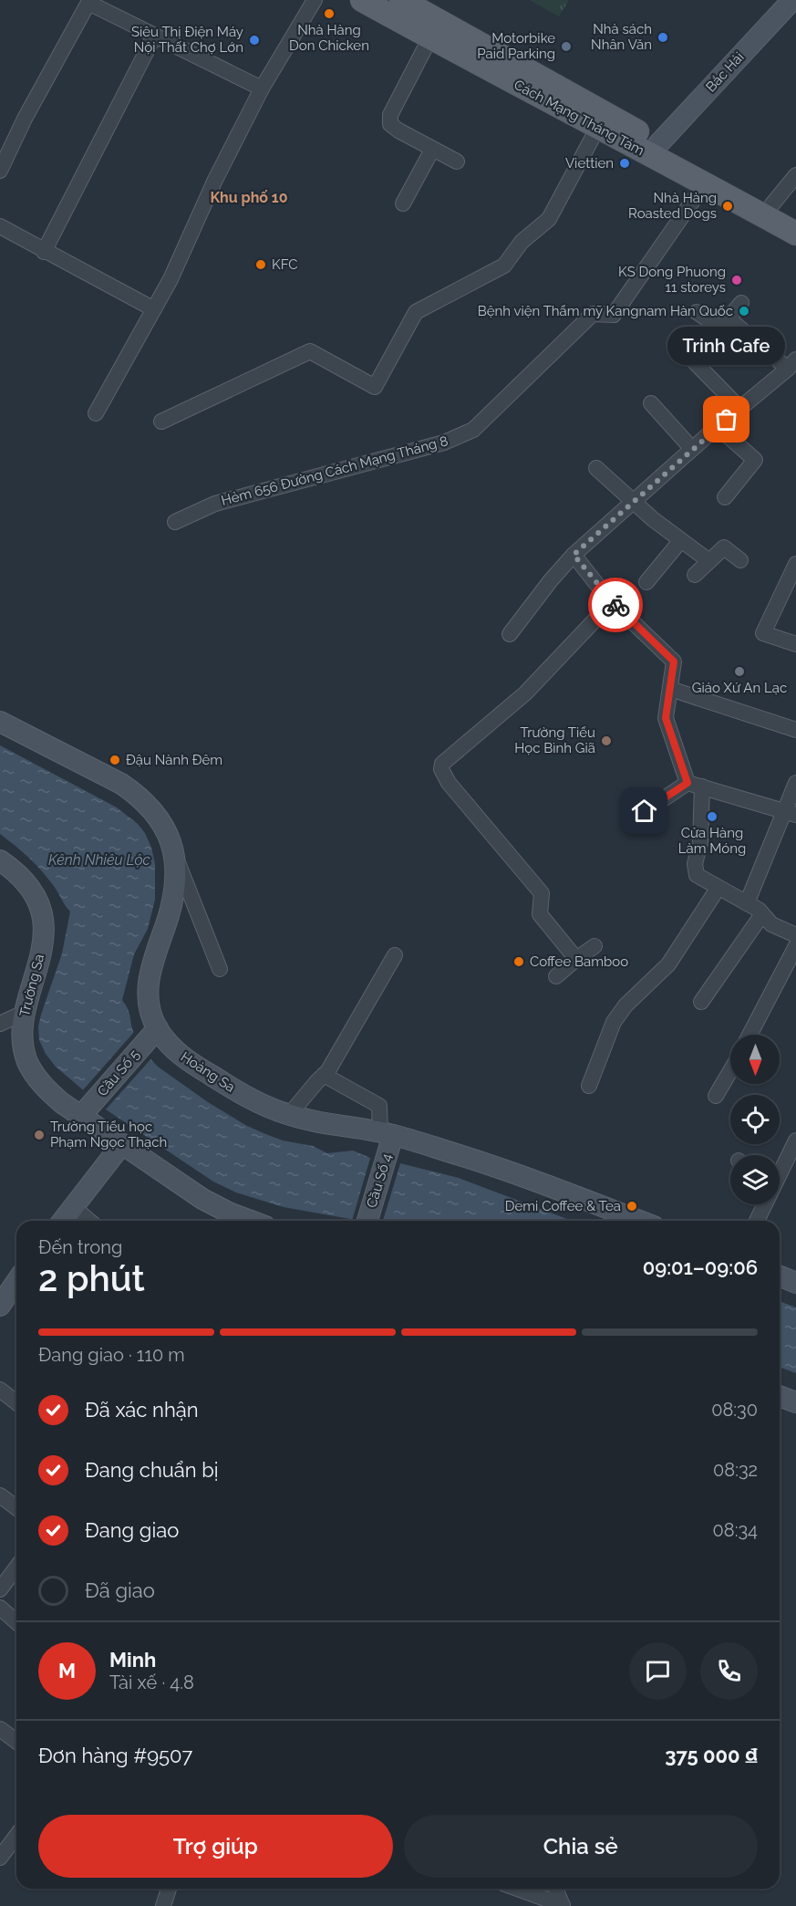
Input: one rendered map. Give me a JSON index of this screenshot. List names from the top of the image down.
{
  "streets": {
    "main road": ["Cách Mạng Tháng Tám"],
    "street": [
      "Bắc Hải",
      "Hẻm 656 Đường Cách Mạng Tháng 8",
      "Trường Sa",
      "Hoàng Sa",
      "Cầu Số 5",
      "Cầu Số 4"
    ]
  },
  "crossings": [
    ["Bắc Hải", "Cách Mạng Tháng Tám"],
    ["Cách Mạng Tháng Tám", "Hẻm 656 Đường Cách Mạng Tháng 8"],
    ["Trường Sa", "Cầu Số 5"],
    ["Hoàng Sa", "Cầu Số 5"],
    ["Hoàng Sa", "Cầu Số 4"]
  ],
  "districts": ["Khu phố 10"],
  "water": ["Kênh Nhiêu Lộc"],
  "places": [
    "Nhà Hàng Don Chicken",
    "Nhà sách Nhân Văn",
    "Siêu Thị Điện Máy Nội Thất Chợ Lớn",
    "Motorbike Paid Parking",
    "Viettien",
    "Nhà Hàng Roasted Dogs",
    "KFC",
    "KS Dong Phuong 11 storeys",
    "Bệnh viện Thẩm mỹ Kangnam Hàn Quốc",
    "Trinh Cafe",
    "Giáo Xứ An Lạc",
    "Trường Tiểu Học Bình Giã",
    "Đậu Nành Đêm",
    "Cửa Hàng Làm Móng",
    "Coffee Bamboo",
    "Trường Tiểu học Phạm Ngọc Thạch",
    "Demi Coffee & Tea"
  ],
  "north": "bottom",
  "page": {
    "bubble": "Trinh Cafe",
    "heading": ["2 phút", "Đến trong", "09:01–09:06"],
    "panel": [
      "Minh",
      "Tài xế · 4.8",
      "Đơn hàng #9507",
      "375 000 ₫"
    ],
    "bar": "Đang giao · 110 m",
    "list": [
      ["Đã xác nhận", "08:30"],
      ["Đang chuẩn bị", "08:32"],
      ["Đang giao", "08:34"],
      "Đã giao"
    ],
    "round": "M",
    "buttons": ["Trợ giúp", "Chia sẻ"]
  }
}
